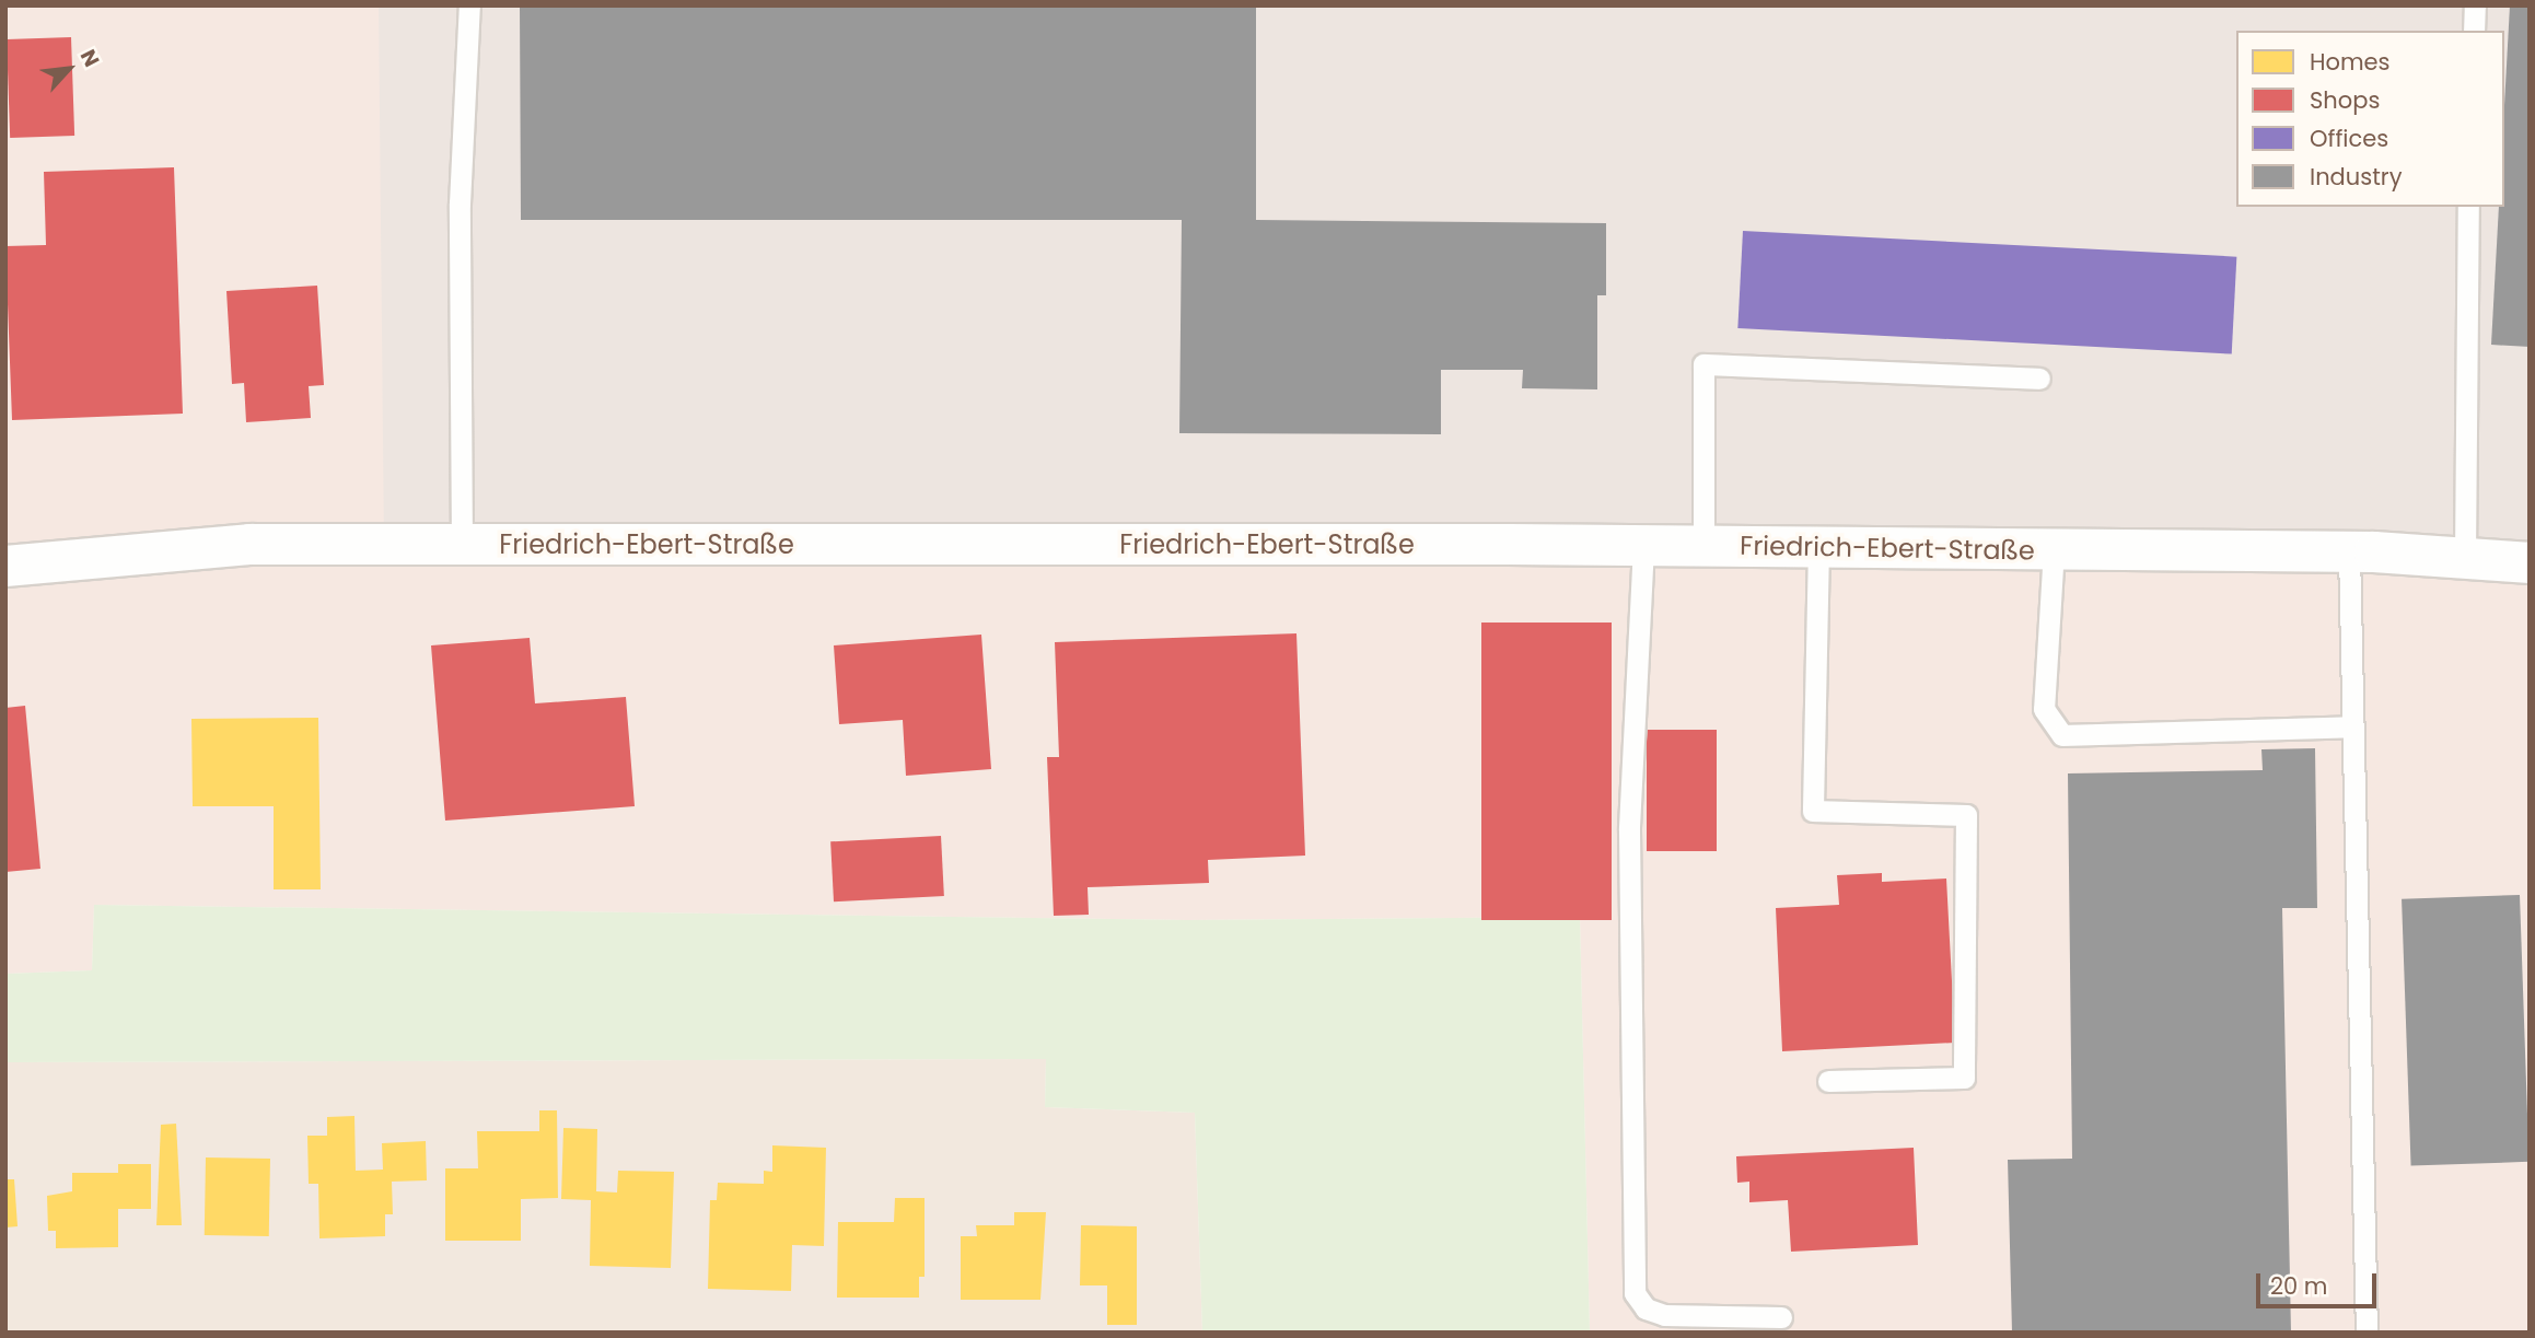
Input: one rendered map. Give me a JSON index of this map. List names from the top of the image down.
{
  "streets": {
    "street": ["Friedrich-Ebert-Straße"]
  },
  "legend": [
    "Homes",
    "Shops",
    "Offices",
    "Industry"
  ],
  "scale_bar": "20 m",
  "north": "top right"
}
